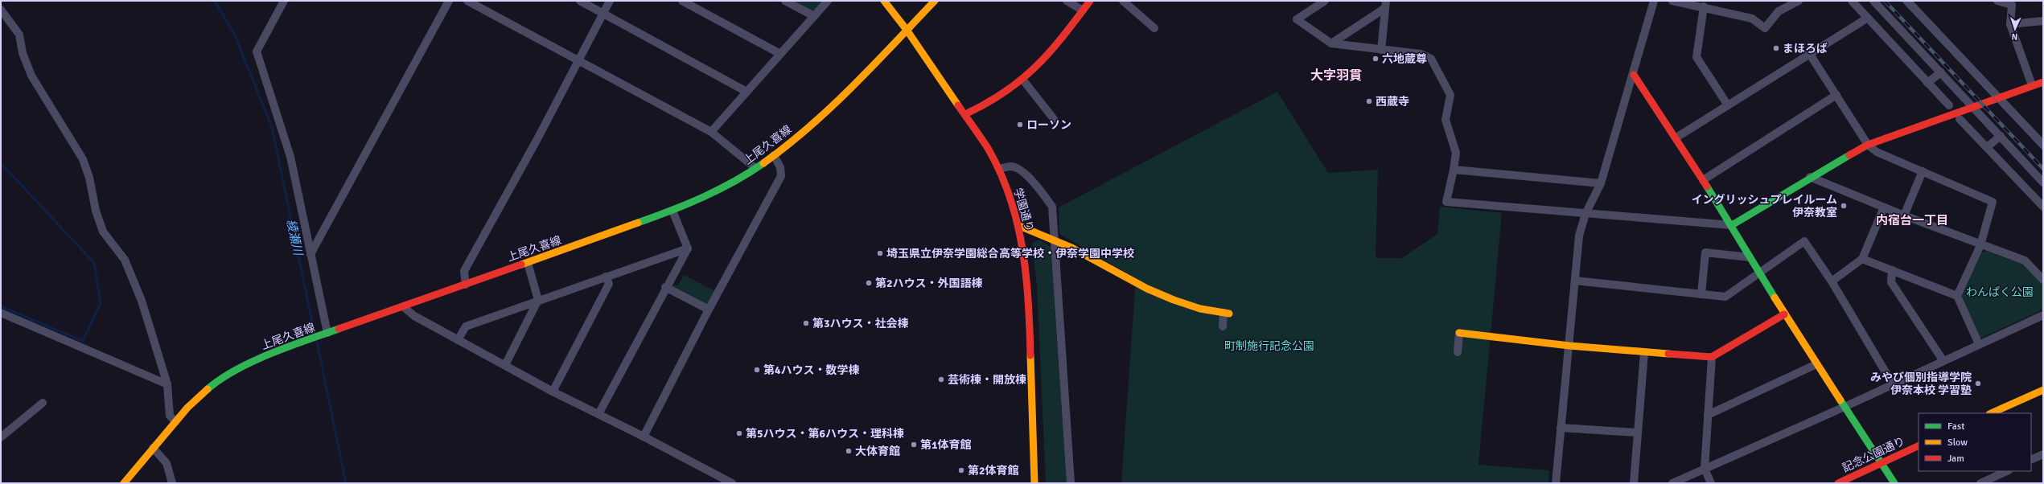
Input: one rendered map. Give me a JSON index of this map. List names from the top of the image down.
{
  "streets": {
    "street": ["上尾久喜線", "学園通り", "記念公園通り"]
  },
  "crossings": [
    ["上尾久喜線", "学園通り"]
  ],
  "districts": ["大字羽貫", "内宿台一丁目"],
  "water": ["綾瀬川"],
  "parks": ["わんぱく公園", "町制施行記念公園"],
  "places": [
    "まほろば",
    "六地蔵尊",
    "西蔵寺",
    "ローソン",
    "イングリッシュプレイルーム 伊奈教室",
    "埼玉県立伊奈学園総合高等学校・伊奈学園中学校",
    "第2ハウス・外国語棟",
    "第3ハウス・社会棟",
    "第4ハウス・数学棟",
    "芸術棟・開放棟",
    "みやび個別指導学院 伊奈本校 学習塾",
    "第5ハウス・第6ハウス・理科棟",
    "第1体育館",
    "大体育館",
    "第2体育館"
  ],
  "legend": ["Fast", "Slow", "Jam"],
  "north": "bottom"
}
